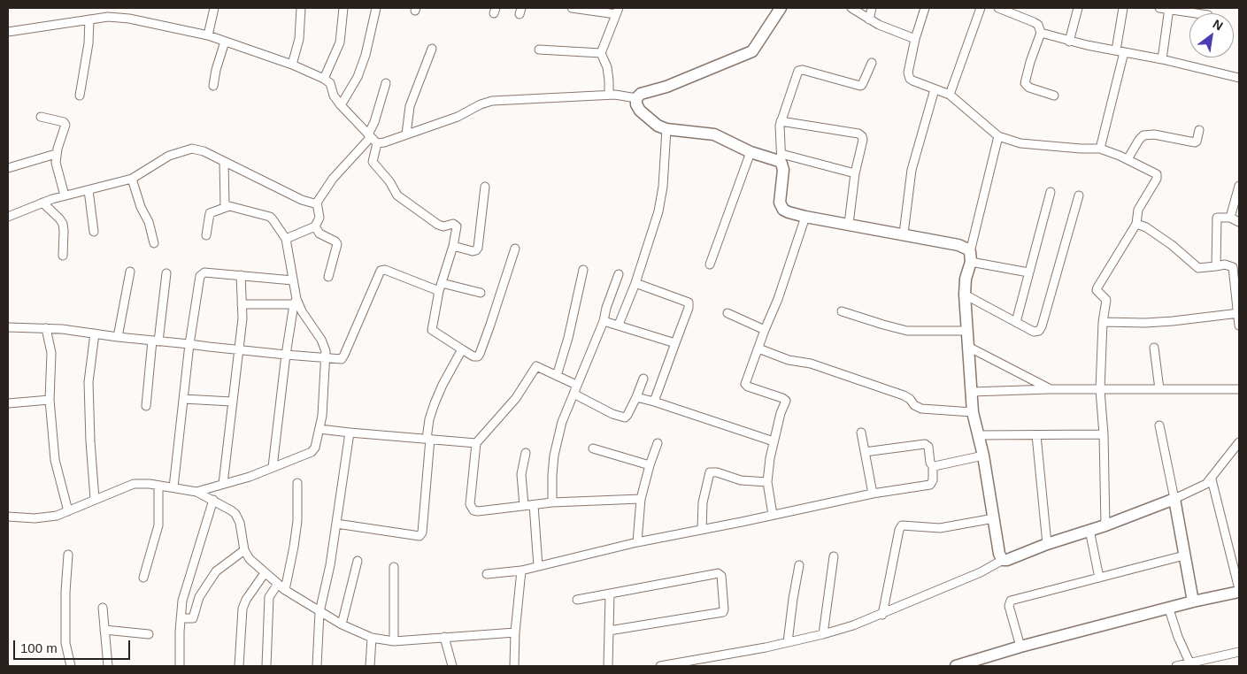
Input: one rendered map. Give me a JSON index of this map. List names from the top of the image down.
{
  "scale_bar": "100 m",
  "north": "top right"
}
